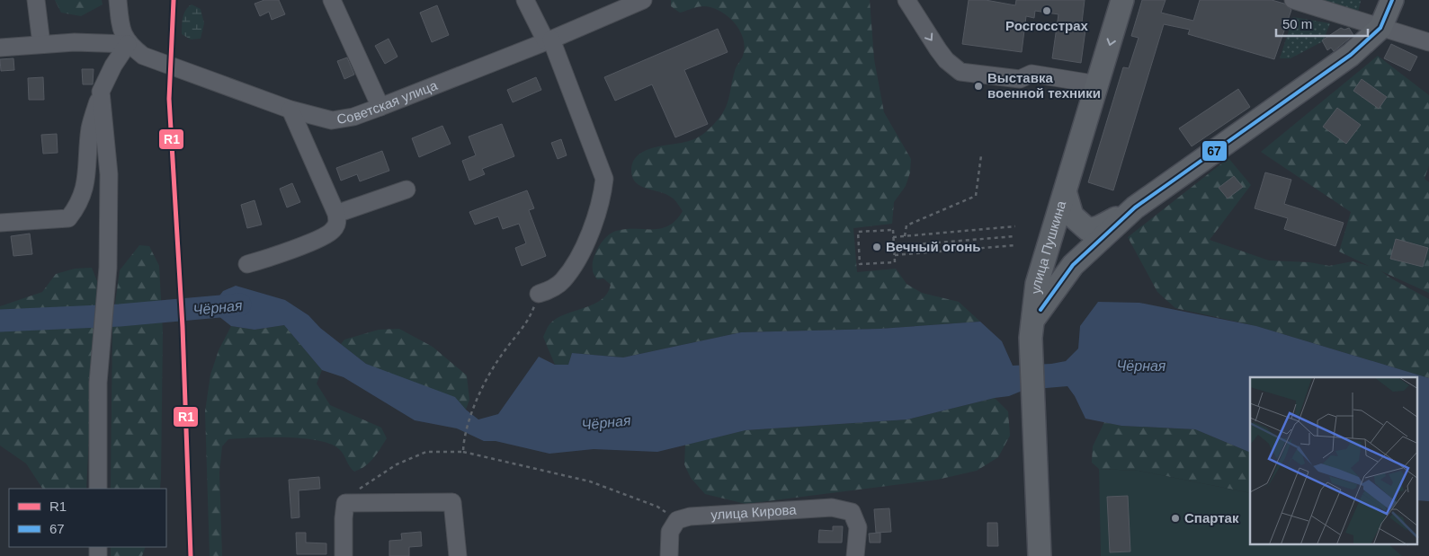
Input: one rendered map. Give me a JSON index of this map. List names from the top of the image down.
{
  "streets": {
    "main road": ["улица Пушкина"],
    "street": ["Советская улица", "улица Кирова"]
  },
  "water": ["Чёрная"],
  "places": [
    "Росгосстрах",
    "Выставка военной техники",
    "Вечный огонь",
    "Спартак"
  ],
  "lines": ["transit line R1", "transit line 67"],
  "legend": ["R1", "67"],
  "scale_bar": "50 m"
}
